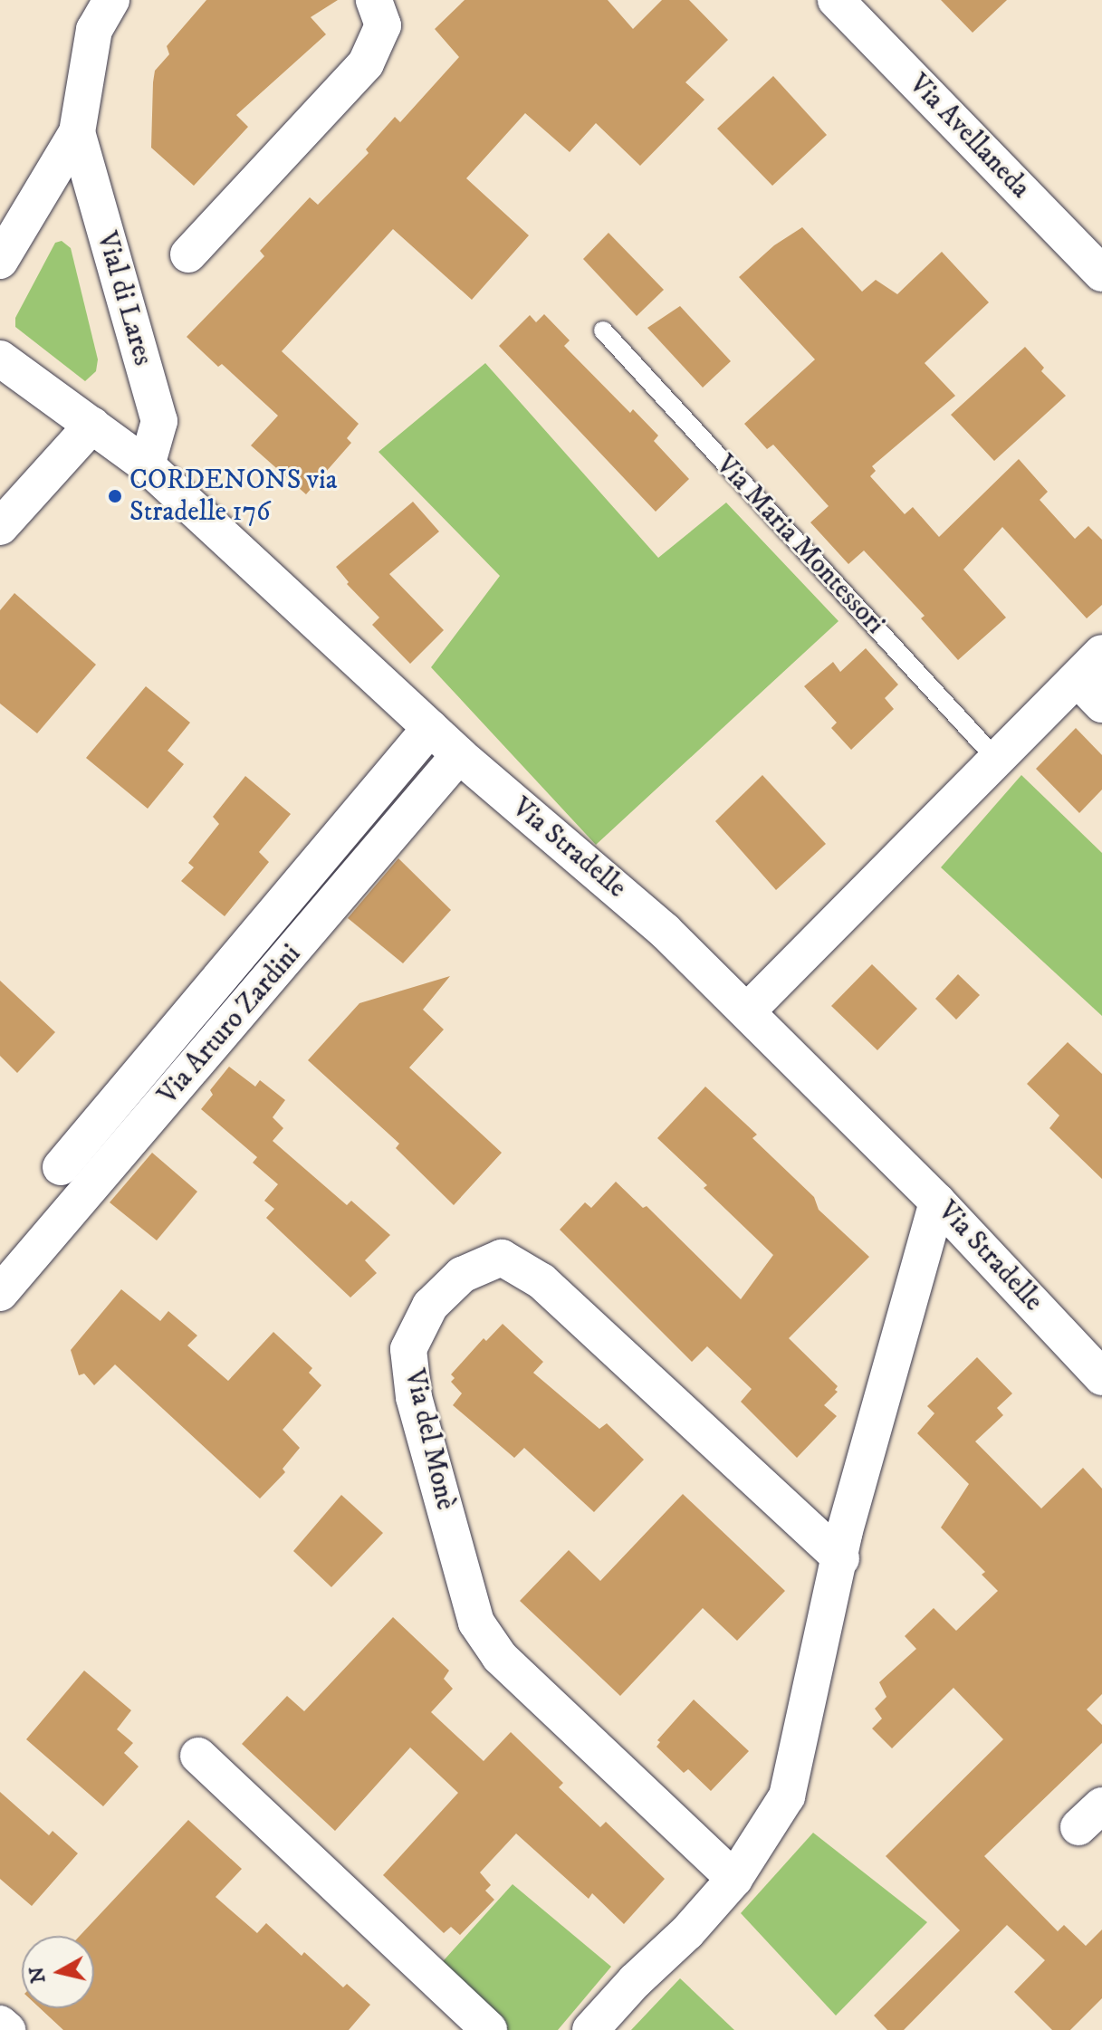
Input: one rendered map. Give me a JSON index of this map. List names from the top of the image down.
{
  "streets": {
    "street": [
      "Via Avellaneda",
      "Vial di Lares",
      "Via Stradelle",
      "Via Arturo Zardini",
      "Via del Monè"
    ],
    "lane": ["Via Maria Montessori"]
  },
  "crossings": [
    ["Vial di Lares", "Via Stradelle"],
    ["Via Stradelle", "Via Arturo Zardini"]
  ],
  "places": ["CORDENONS via Stradelle 176"],
  "north": "left"
}
